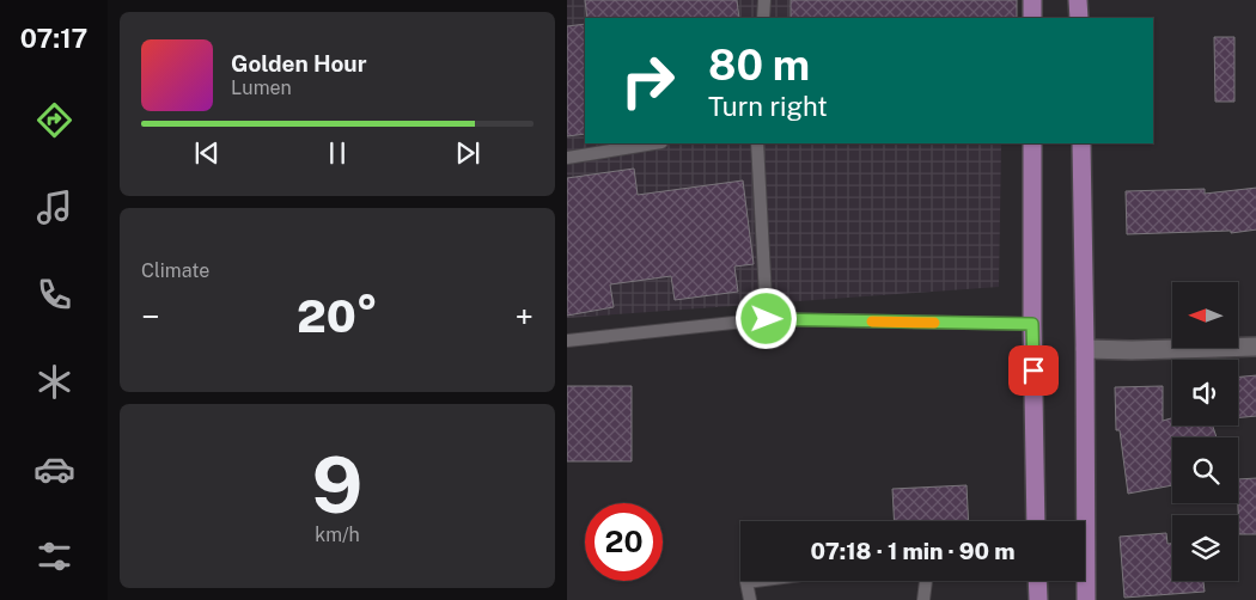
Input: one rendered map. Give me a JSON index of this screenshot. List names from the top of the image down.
{
  "north": "left",
  "page": {
    "tabs": "07:17",
    "turn": ["80 m", "Turn right"],
    "song": ["Golden Hour", "Lumen"],
    "tile": [
      "Climate",
      ["9", "km/h"]
    ],
    "heat": ["−", "20°", "+"],
    "limit": "20",
    "trip": "07:18 · 1 min · 90 m"
  }
}
